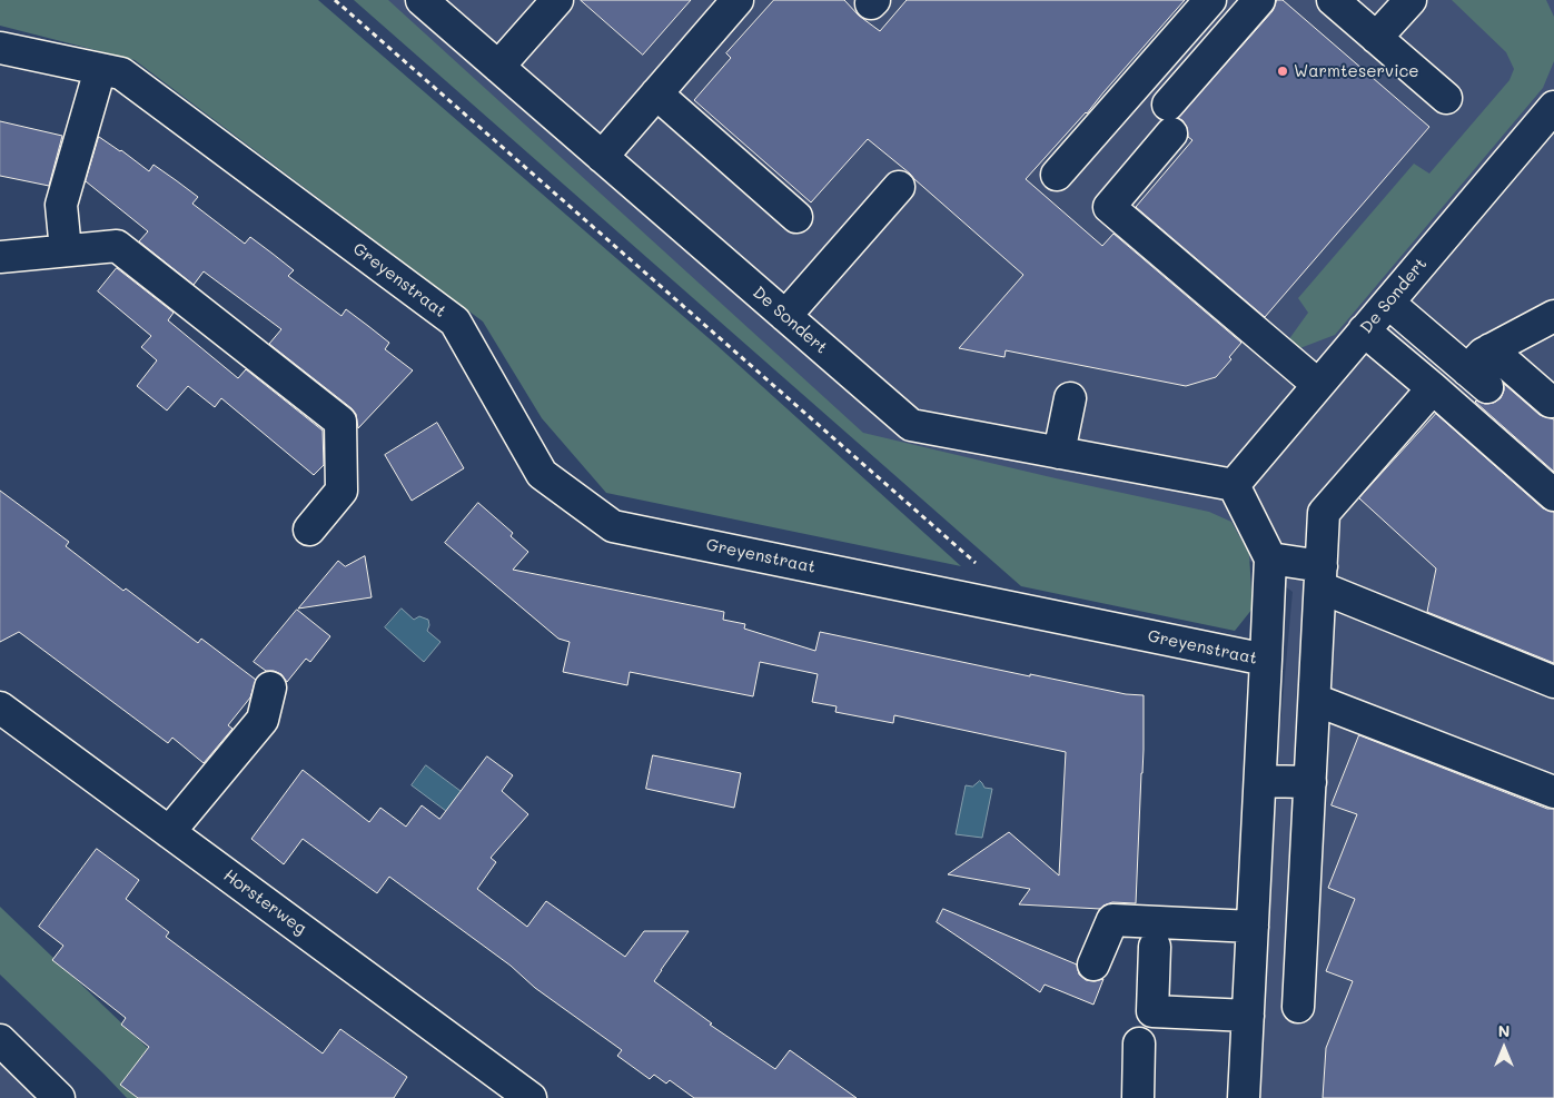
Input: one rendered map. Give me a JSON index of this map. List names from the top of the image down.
{
  "streets": {
    "street": ["Greyenstraat", "De Sondert", "Horsterweg"]
  },
  "places": ["Warmteservice"],
  "north": "top"
}
